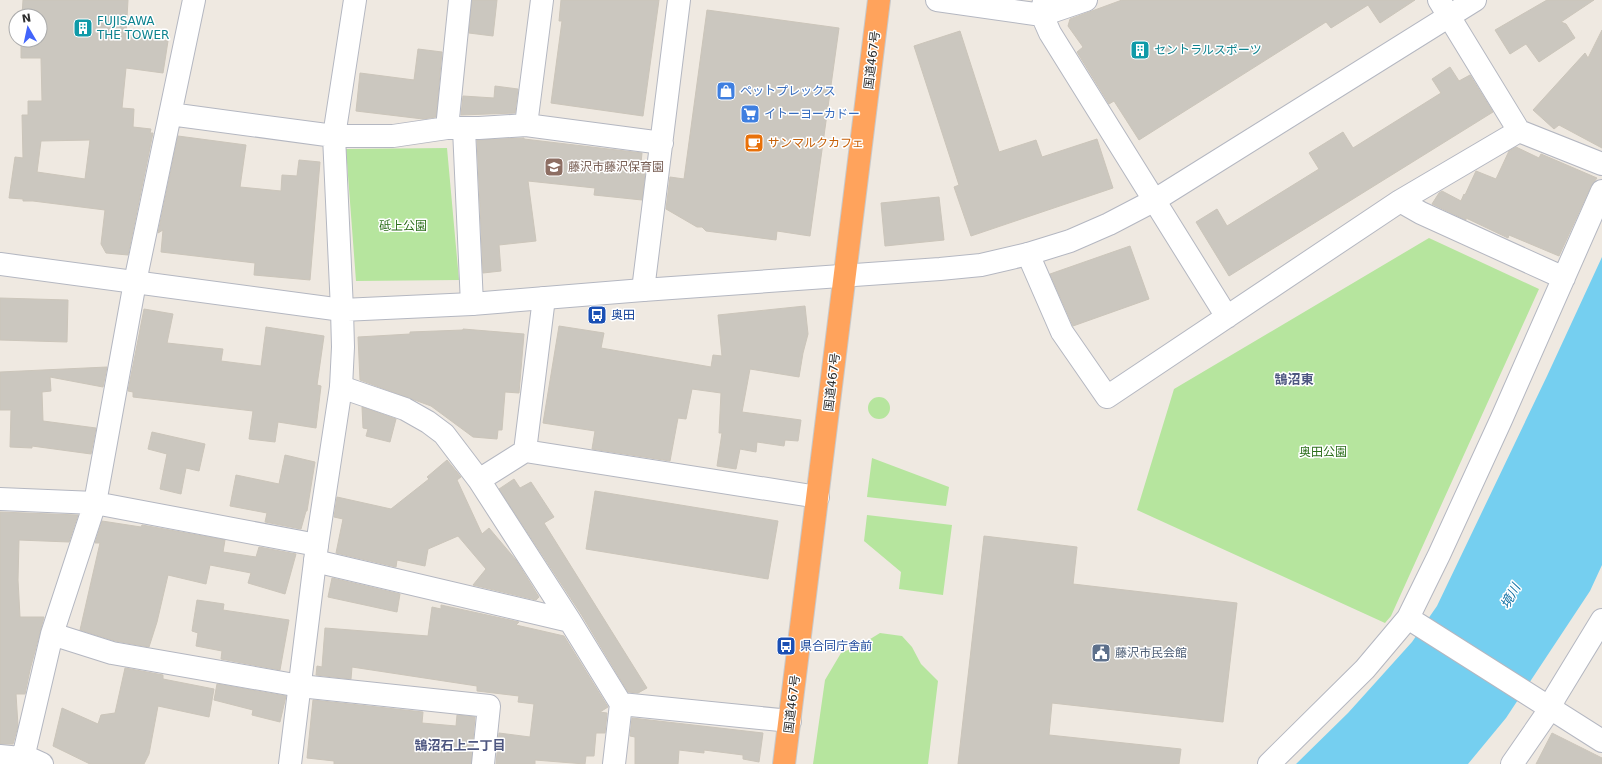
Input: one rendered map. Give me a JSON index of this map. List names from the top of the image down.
{
  "streets": {
    "highway": ["国道467号"]
  },
  "districts": ["鵠沼東", "鵠沼石上二丁目"],
  "water": ["境川"],
  "parks": ["砥上公園", "奥田公園"],
  "places": {
    "building": ["FUJISAWA THE TOWER", "セントラルスポーツ"],
    "shop": ["ペットプレックス"],
    "supermarket": ["イトーヨーカドー"],
    "cafe": ["サンマルクカフェ"],
    "school or university": ["藤沢市藤沢保育園"],
    "bus stop": ["奥田", "県合同庁舎前"],
    "public building": ["藤沢市民会館"]
  },
  "north": "top"
}
